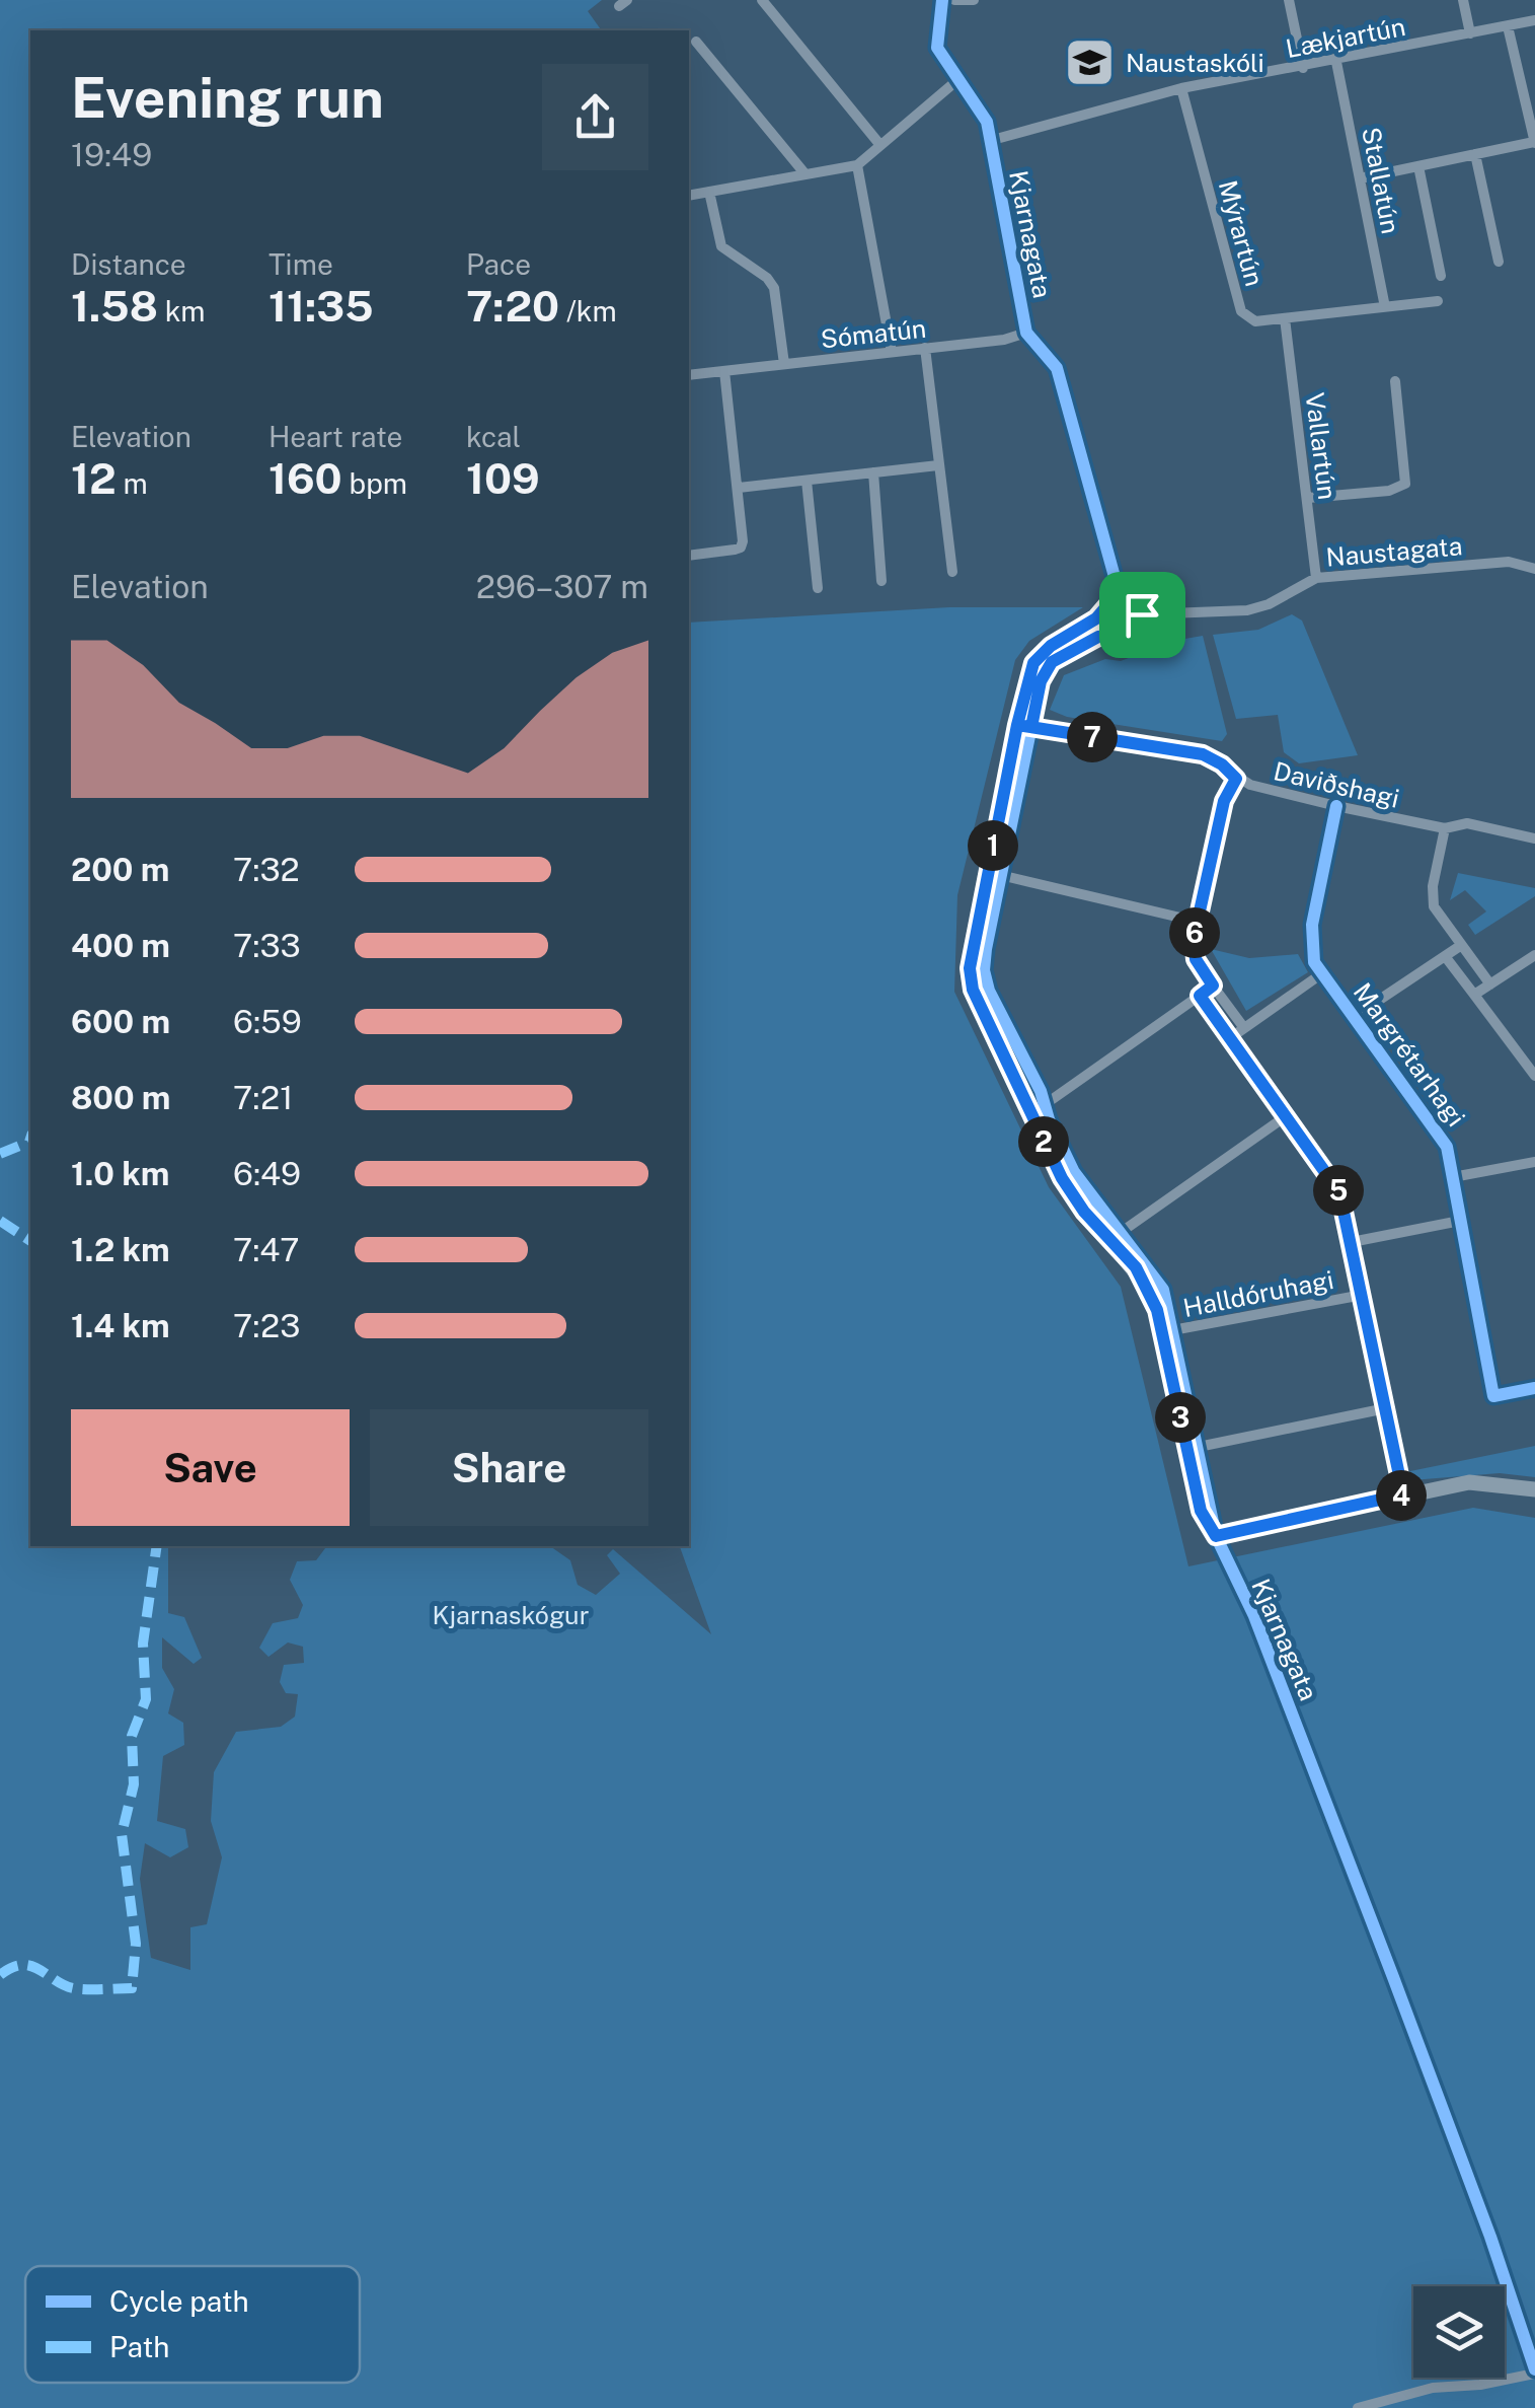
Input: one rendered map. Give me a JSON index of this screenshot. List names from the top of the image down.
{
  "streets": {
    "street": [
      "Lækjartún",
      "Stallatún",
      "Mýrartún",
      "Kjarnagata",
      "Sómatún",
      "Vallartún",
      "Naustagata",
      "Daviðshagi",
      "Margrétarhagi",
      "Halldóruhagi"
    ]
  },
  "crossings": [
    ["Lækjartún", "Stallatún"],
    ["Lækjartún", "Mýrartún"],
    ["Lækjartún", "Kjarnagata"],
    ["Stallatún", "Mýrartún"],
    ["Mýrartún", "Vallartún"],
    ["Kjarnagata", "Sómatún"],
    ["Kjarnagata", "Naustagata"],
    ["Kjarnagata", "Daviðshagi"],
    ["Kjarnagata", "Halldóruhagi"],
    ["Vallartún", "Naustagata"],
    ["Daviðshagi", "Margrétarhagi"],
    ["Margrétarhagi", "Halldóruhagi"]
  ],
  "parks": ["Kjarnaskógur"],
  "places": {
    "school or university": ["Naustaskóli"]
  },
  "legend": ["Cycle path", "Path"],
  "page": {
    "heading": ["Evening run", "19:49"],
    "stats": [
      ["Distance", "1.58 km"],
      ["Time", "11:35"],
      ["Pace", "7:20 /km"],
      ["Elevation", "12 m"],
      ["Heart rate", "160 bpm"],
      ["kcal", "109"]
    ],
    "chart": ["Elevation", "296–307 m"],
    "pins": [
      "7",
      "1",
      "6",
      "2",
      "5",
      "3",
      "4"
    ],
    "list": [
      {
        "name": "200 m",
        "note": "7:32"
      },
      {
        "name": "400 m",
        "note": "7:33"
      },
      {
        "name": "600 m",
        "note": "6:59"
      },
      {
        "name": "800 m",
        "note": "7:21"
      },
      {
        "name": "1.0 km",
        "note": "6:49"
      },
      {
        "name": "1.2 km",
        "note": "7:47"
      },
      {
        "name": "1.4 km",
        "note": "7:23"
      }
    ],
    "buttons": ["Save", "Share"]
  }
}
